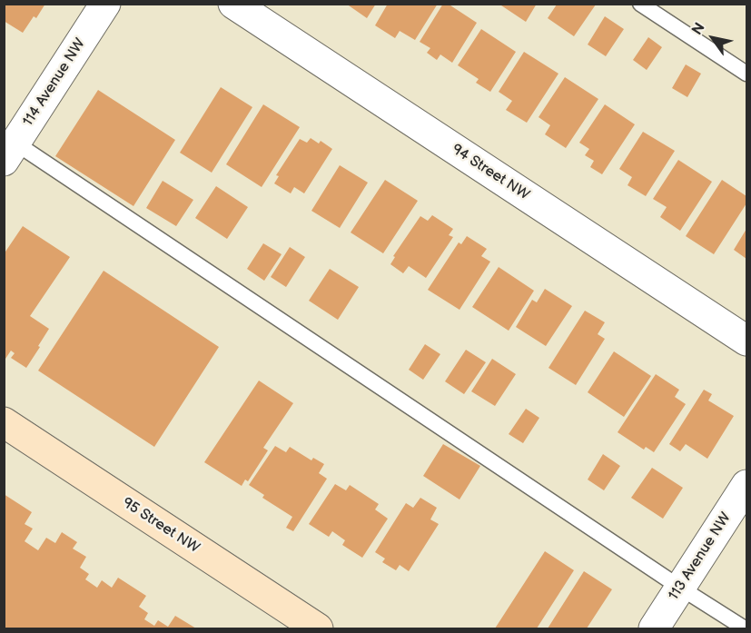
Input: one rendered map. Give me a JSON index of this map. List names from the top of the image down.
{
  "streets": {
    "street": [
      "114 Avenue NW",
      "94 Street NW",
      "95 Street NW",
      "113 Avenue NW"
    ]
  },
  "north": "top left"
}
